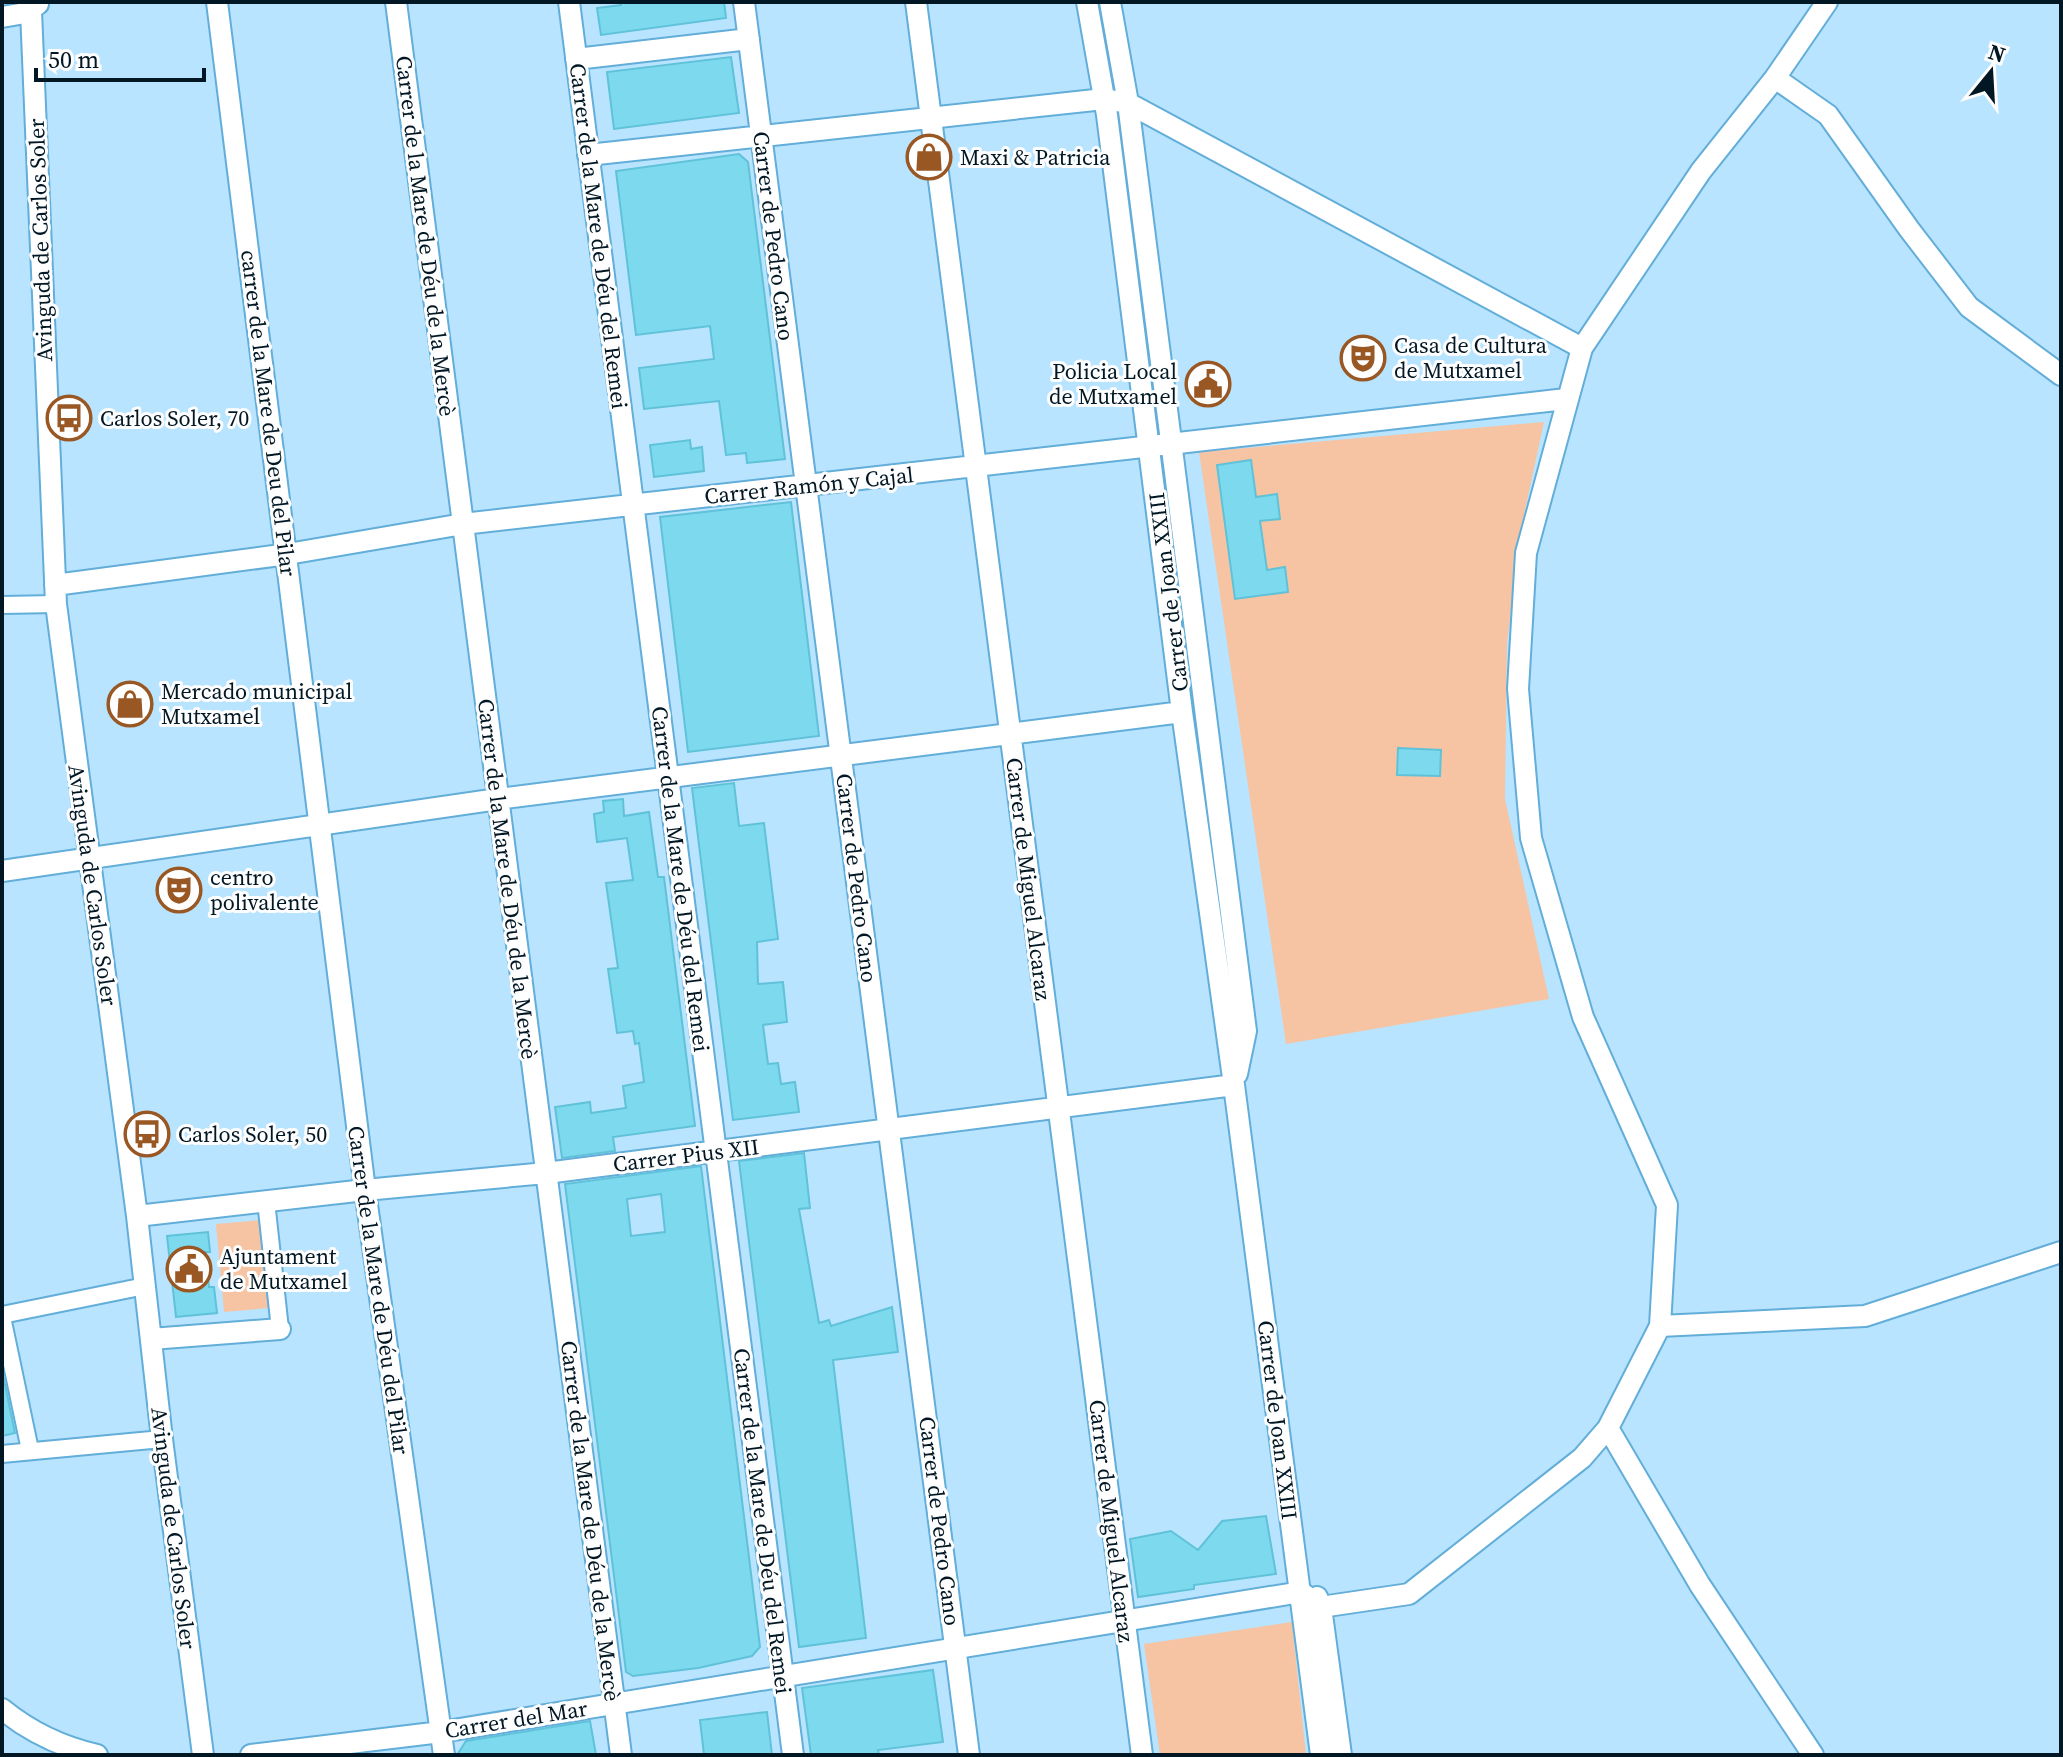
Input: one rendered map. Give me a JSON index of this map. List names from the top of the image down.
{
  "streets": {
    "street": [
      "Carrer de la Mare de Déu de la Mercè",
      "Carrer de la Mare de Déu del Remei",
      "Carrer de Pedro Cano",
      "Avinguda de Carlos Soler",
      "carrer de la Mare de Deu del Pilar",
      "Carrer Ramón y Cajal",
      "Carrer de Joan XXIII",
      "Carrer de Miguel Alcaraz",
      "Carrer Pius XII",
      "Carrer de la Mare de Déu del Pilar",
      "Carrer del Mar"
    ]
  },
  "crossings": [
    ["Carrer de la Mare de Déu de la Mercè", "Carrer Ramón y Cajal"],
    ["Carrer de la Mare de Déu de la Mercè", "Carrer Pius XII"],
    ["Carrer de la Mare de Déu de la Mercè", "Carrer del Mar"],
    ["Carrer de la Mare de Déu del Remei", "Carrer Ramón y Cajal"],
    ["Carrer de la Mare de Déu del Remei", "Carrer Pius XII"],
    ["Carrer de la Mare de Déu del Remei", "Carrer del Mar"],
    ["Carrer de Pedro Cano", "Carrer Ramón y Cajal"],
    ["Carrer de Pedro Cano", "Carrer Pius XII"],
    ["Carrer de Pedro Cano", "Carrer del Mar"],
    ["Avinguda de Carlos Soler", "Carrer Ramón y Cajal"],
    ["Avinguda de Carlos Soler", "Carrer Pius XII"],
    ["carrer de la Mare de Deu del Pilar", "Carrer Ramón y Cajal"],
    ["carrer de la Mare de Deu del Pilar", "Carrer de la Mare de Déu del Pilar"],
    ["Carrer Ramón y Cajal", "Carrer de Joan XXIII"],
    ["Carrer Ramón y Cajal", "Carrer de Miguel Alcaraz"],
    ["Carrer de Joan XXIII", "Carrer Pius XII"],
    ["Carrer de Joan XXIII", "Carrer del Mar"],
    ["Carrer de Miguel Alcaraz", "Carrer Pius XII"],
    ["Carrer de Miguel Alcaraz", "Carrer del Mar"],
    ["Carrer Pius XII", "Carrer de la Mare de Déu del Pilar"],
    ["Carrer de la Mare de Déu del Pilar", "Carrer del Mar"]
  ],
  "places": {
    "shop": ["Maxi & Patricia", "Mercado municipal Mutxamel"],
    "theatre": ["Casa de Cultura de Mutxamel", "centro polivalente"],
    "public building": ["Policia Local de Mutxamel", "Ajuntament de Mutxamel"],
    "bus stop": ["Carlos Soler, 70", "Carlos Soler, 50"]
  },
  "scale_bar": "50 m",
  "north": "top"
}
